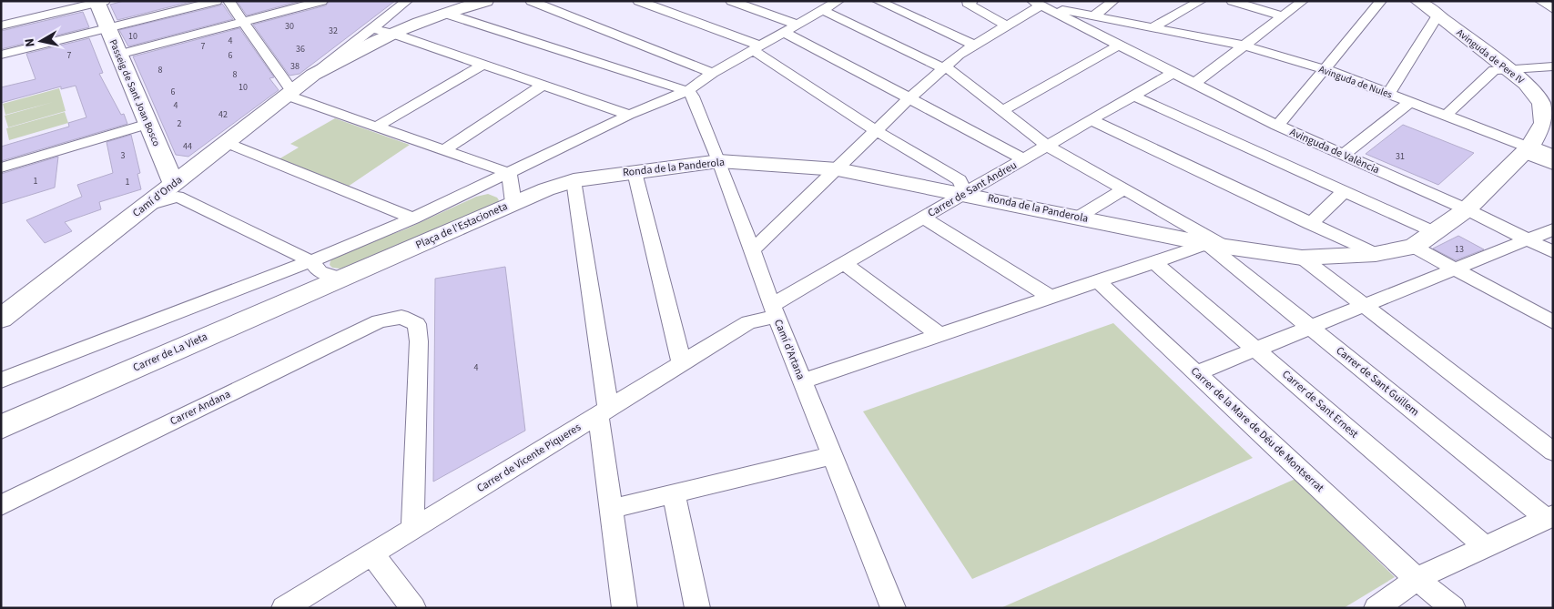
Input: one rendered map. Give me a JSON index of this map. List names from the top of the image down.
{
  "streets": {
    "street": [
      "Avinguda de Pere IV",
      "Avinguda de Nules",
      "Passeig de Sant Joan Bosco",
      "Avinguda de València",
      "Ronda de la Panderola",
      "Carrer de Sant Andreu",
      "Camí d'Onda",
      "Plaça de l'Estacioneta",
      "Camí d'Artana",
      "Carrer de La Vieta",
      "Carrer de Sant Guillem",
      "Carrer de Sant Ernest",
      "Carrer Andana",
      "Carrer de la Mare de Déu de Montserrat",
      "Carrer de Vicente Piqueres"
    ]
  },
  "crossings": [
    ["Avinguda de Pere IV", "Avinguda de Nules"],
    ["Avinguda de Pere IV", "Ronda de la Panderola"],
    ["Avinguda de Nules", "Avinguda de València"],
    ["Avinguda de Nules", "Ronda de la Panderola"],
    ["Passeig de Sant Joan Bosco", "Camí d'Onda"],
    ["Avinguda de València", "Ronda de la Panderola"],
    ["Avinguda de València", "Carrer de Sant Andreu"],
    ["Ronda de la Panderola", "Carrer de Sant Andreu"],
    ["Ronda de la Panderola", "Plaça de l'Estacioneta"],
    ["Ronda de la Panderola", "Camí d'Artana"],
    ["Ronda de la Panderola", "Carrer de Sant Guillem"],
    ["Carrer de Sant Andreu", "Camí d'Artana"],
    ["Carrer de Sant Andreu", "Carrer de Sant Guillem"],
    ["Carrer de Sant Andreu", "Carrer de Vicente Piqueres"],
    ["Plaça de l'Estacioneta", "Carrer de La Vieta"],
    ["Camí d'Artana", "Carrer de Vicente Piqueres"],
    ["Carrer Andana", "Carrer de Vicente Piqueres"]
  ],
  "house_numbers": [
    "30",
    "32",
    "10",
    "4",
    "7",
    "36",
    "7",
    "6",
    "38",
    "8",
    "8",
    "10",
    "6",
    "4",
    "42",
    "2",
    "44",
    "3",
    "31",
    "1",
    "1",
    "13",
    "4"
  ],
  "north": "left"
}
